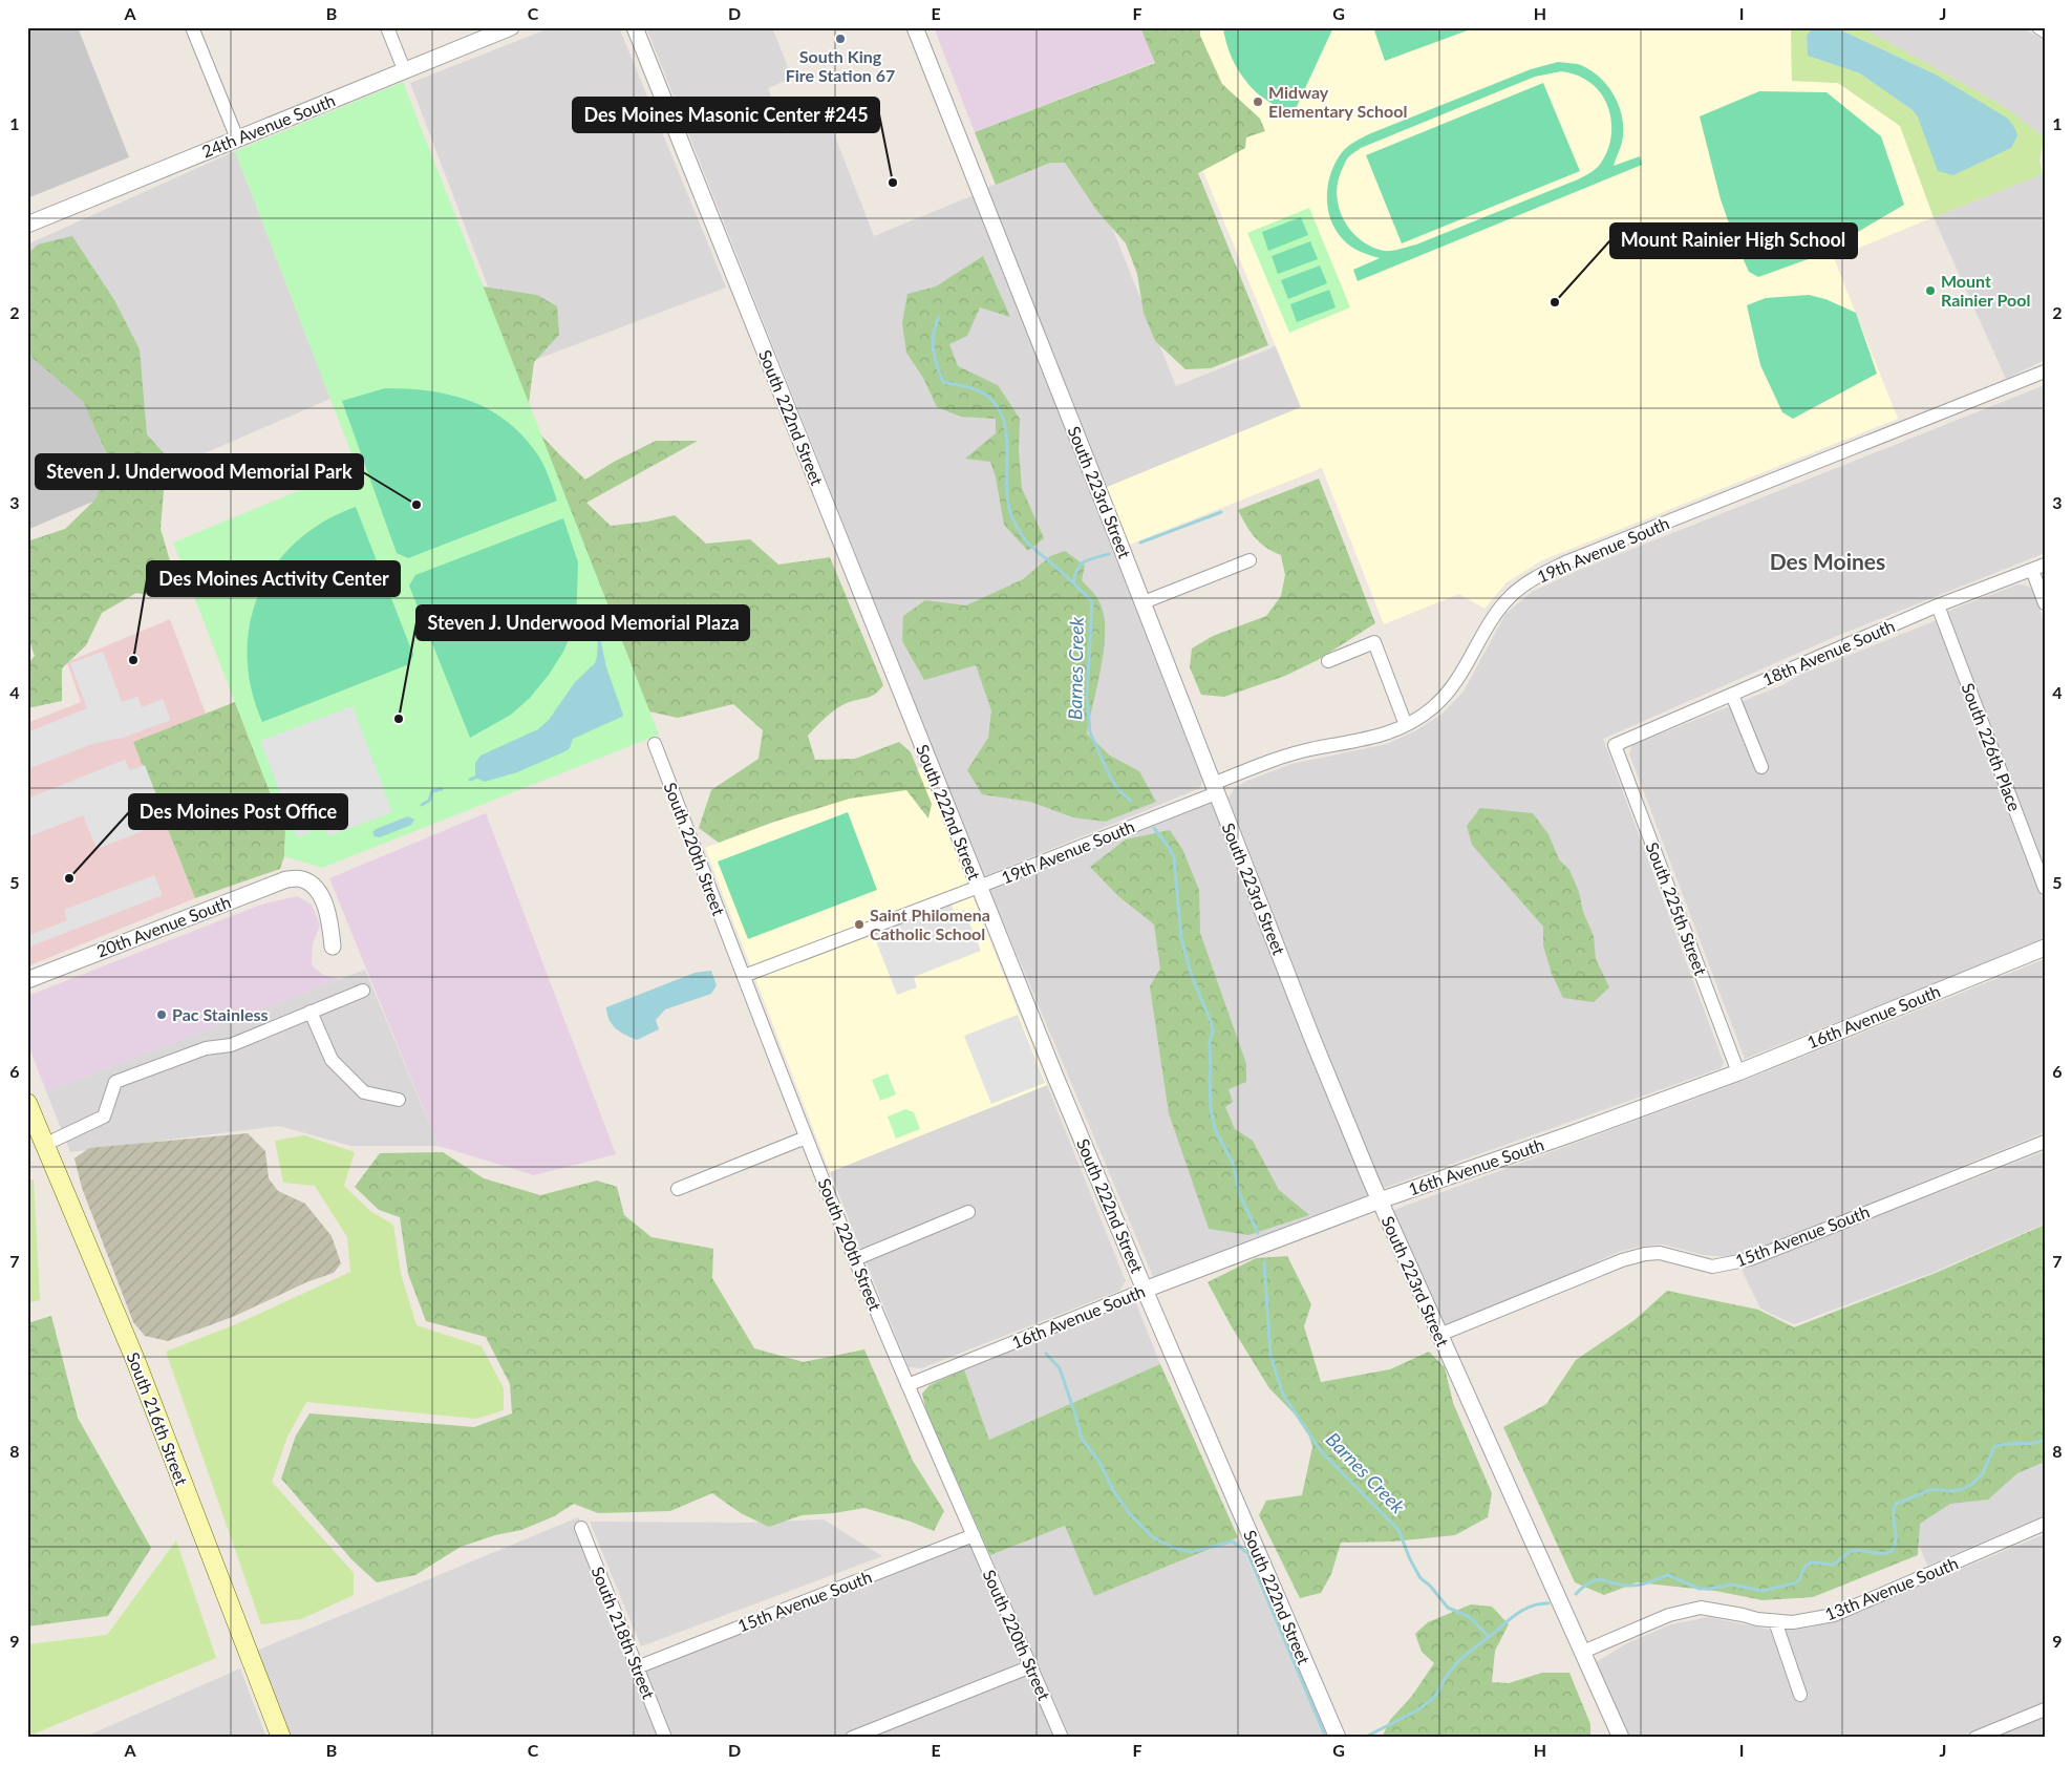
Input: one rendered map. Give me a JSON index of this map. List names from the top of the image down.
{
  "streets": {
    "main road": ["South 216th Street"],
    "street": [
      "24th Avenue South",
      "South 222nd Street",
      "South 223rd Street",
      "19th Avenue South",
      "18th Avenue South",
      "South 226th Place",
      "South 220th Street",
      "South 225th Street",
      "20th Avenue South",
      "16th Avenue South",
      "15th Avenue South",
      "13th Avenue South",
      "South 218th Street"
    ]
  },
  "crossings": [
    ["South 222nd Street", "19th Avenue South"],
    ["South 222nd Street", "16th Avenue South"],
    ["South 223rd Street", "19th Avenue South"],
    ["South 223rd Street", "16th Avenue South"],
    ["South 223rd Street", "15th Avenue South"],
    ["South 223rd Street", "13th Avenue South"],
    ["19th Avenue South", "South 220th Street"],
    ["18th Avenue South", "South 226th Place"],
    ["18th Avenue South", "South 225th Street"],
    ["South 220th Street", "16th Avenue South"],
    ["South 220th Street", "15th Avenue South"],
    ["South 225th Street", "16th Avenue South"],
    ["15th Avenue South", "South 218th Street"]
  ],
  "districts": ["Des Moines"],
  "water": ["Barnes Creek"],
  "places": [
    "South King Fire Station 67",
    "Midway Elementary School",
    "Des Moines Masonic Center #245",
    "Mount Rainier Pool",
    "Mount Rainier High School",
    "Steven J. Underwood Memorial Park",
    "Des Moines Activity Center",
    "Steven J. Underwood Memorial Plaza",
    "Des Moines Post Office",
    "Saint Philomena Catholic School",
    "Pac Stainless"
  ],
  "grid": {
    "columns": [
      "A",
      "B",
      "C",
      "D",
      "E",
      "F",
      "G",
      "H",
      "I",
      "J"
    ],
    "rows": [
      "1",
      "2",
      "3",
      "4",
      "5",
      "6",
      "7",
      "8",
      "9"
    ]
  }
}
